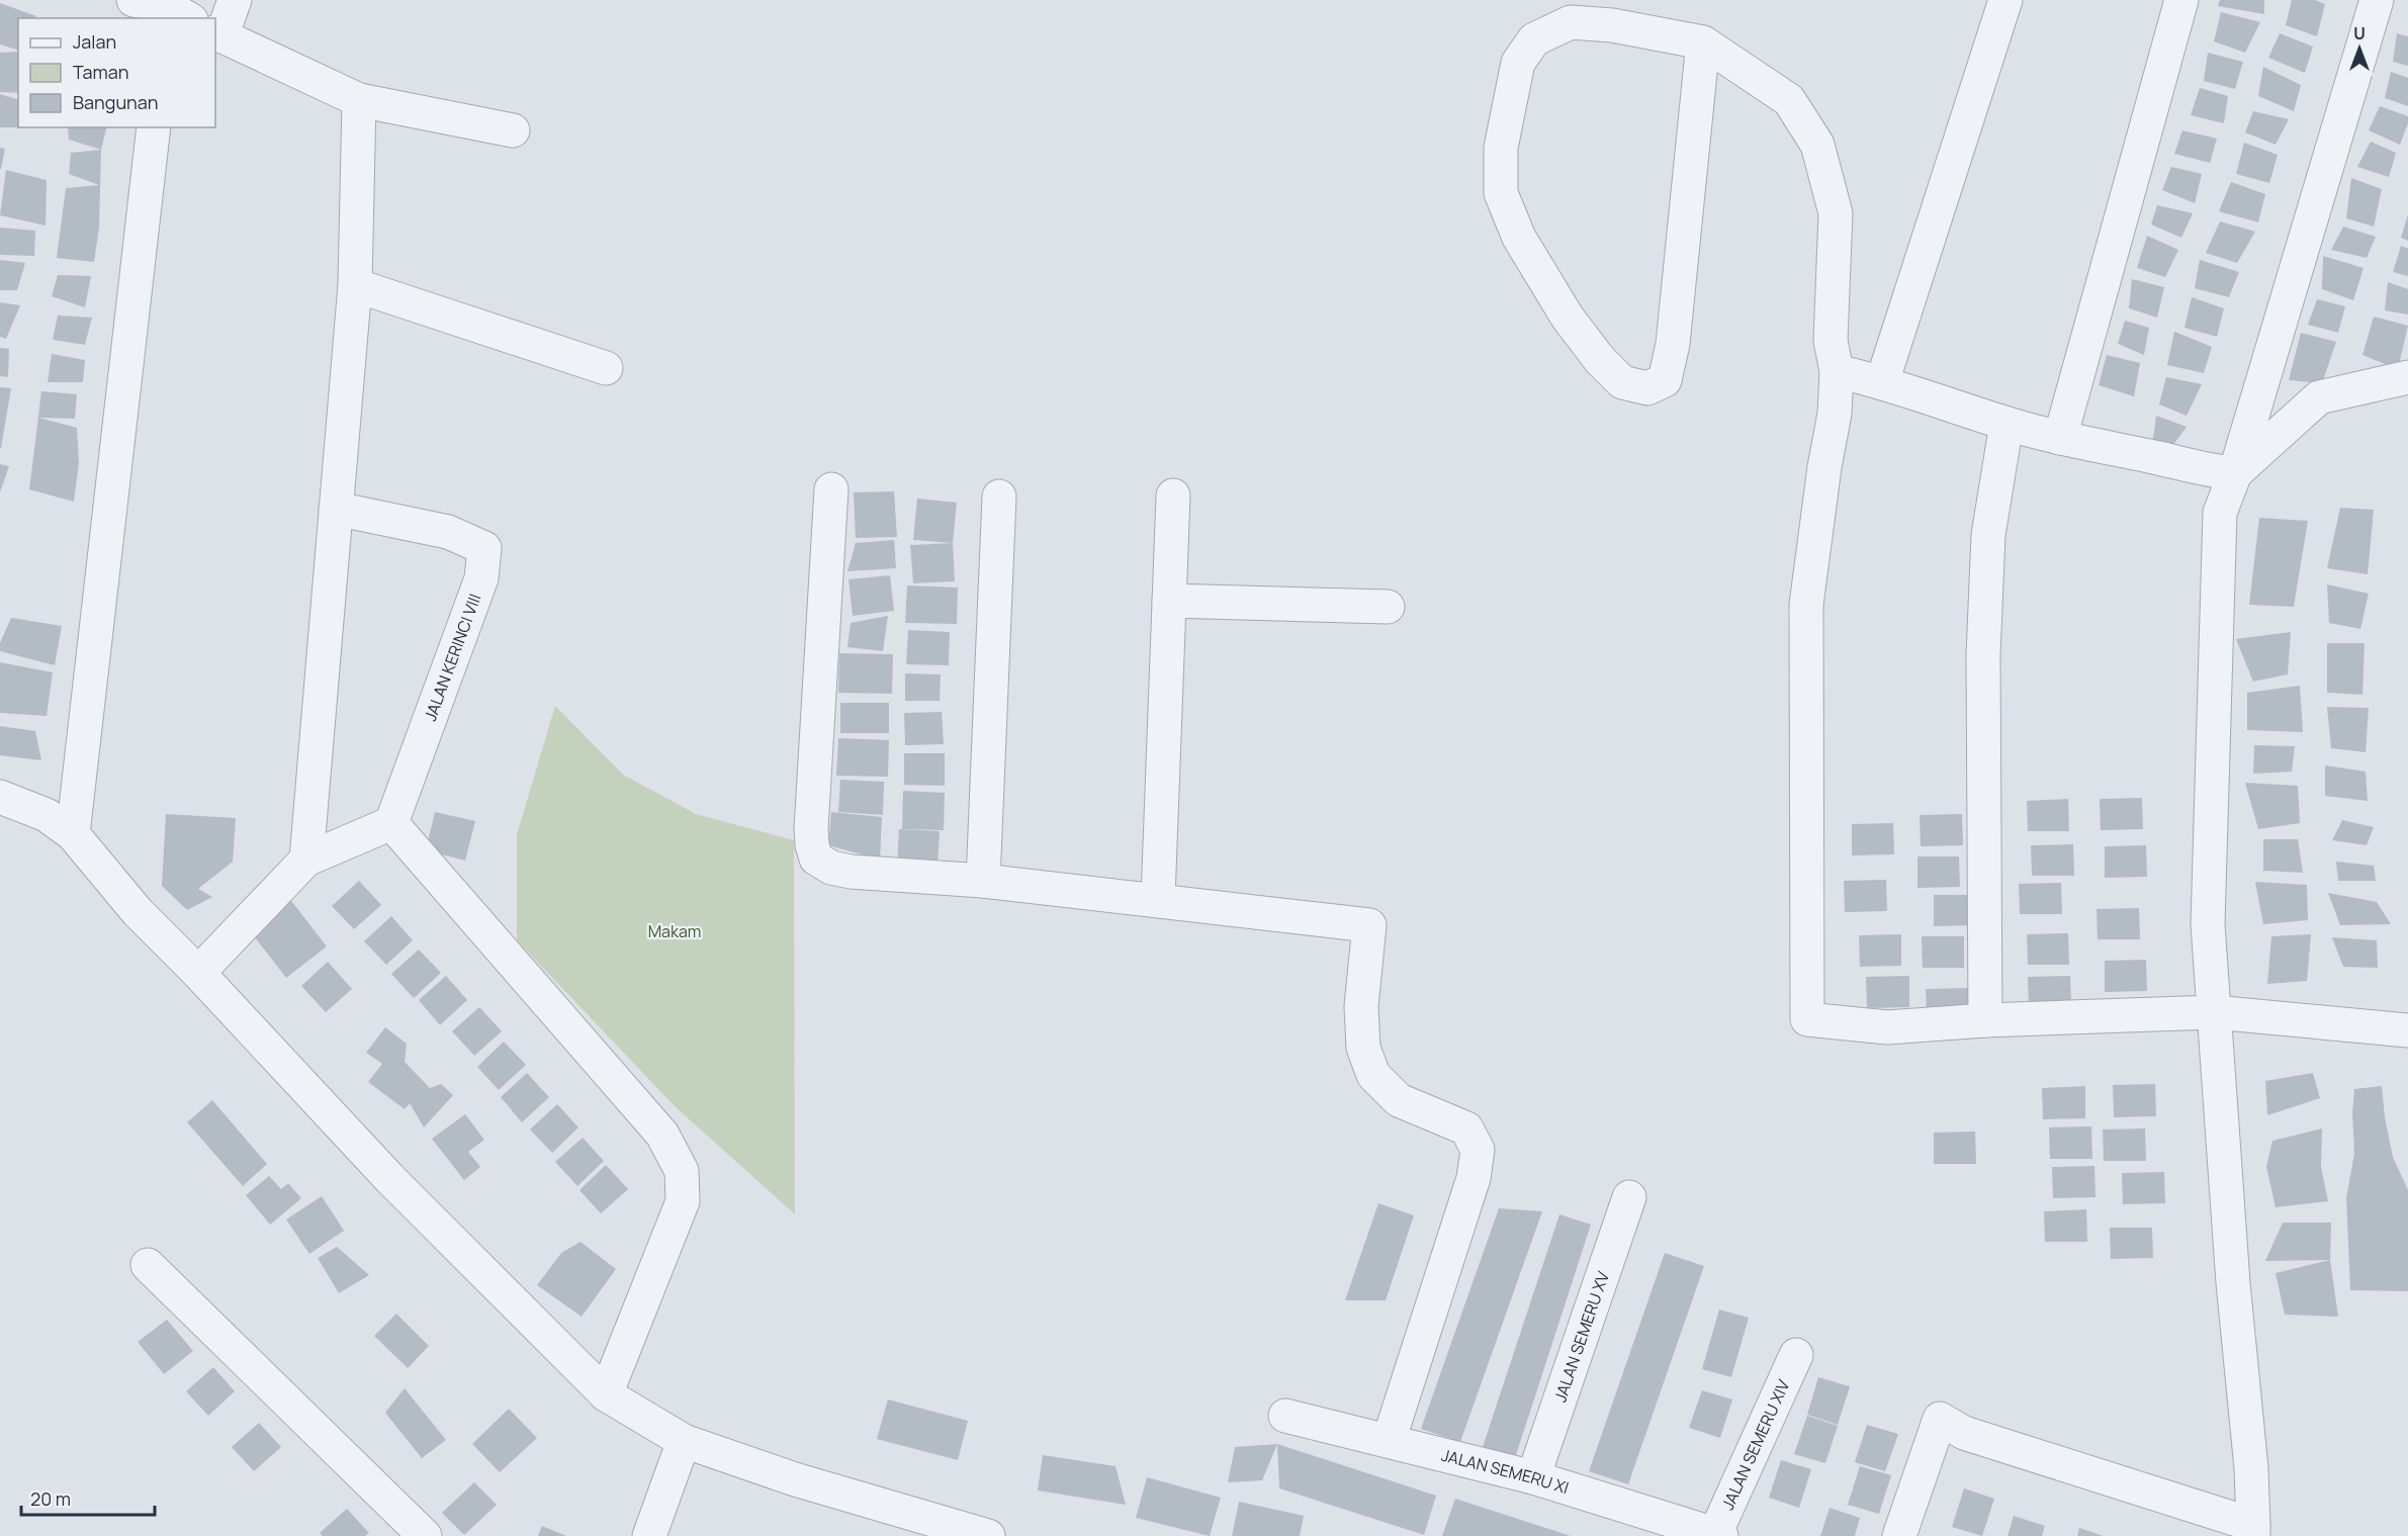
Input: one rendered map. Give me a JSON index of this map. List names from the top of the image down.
{
  "streets": {
    "street": [
      "JALAN KERINCI VIII",
      "JALAN SEMERU XV",
      "JALAN SEMERU XIV",
      "JALAN SEMERU XI"
    ]
  },
  "crossings": [
    ["JALAN SEMERU XV", "JALAN SEMERU XI"],
    ["JALAN SEMERU XIV", "JALAN SEMERU XI"]
  ],
  "parks": ["Makam"],
  "legend": ["Jalan", "Taman", "Bangunan"],
  "scale_bar": "20 m",
  "north": "top"
}
